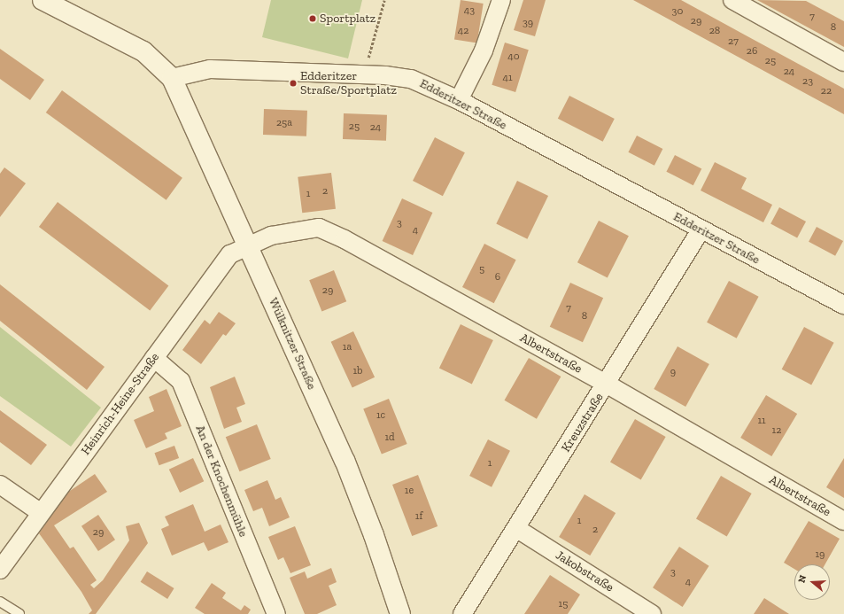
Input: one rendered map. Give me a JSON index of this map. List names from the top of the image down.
{
  "streets": {
    "street": [
      "Edderitzer Straße",
      "Wülknitzer Straße",
      "Albertstraße",
      "Heinrich-Heine-Straße",
      "Kreuzstraße",
      "An der Knochenmühle",
      "Jakobstraße"
    ]
  },
  "crossings": [
    ["Edderitzer Straße", "Wülknitzer Straße"],
    ["Edderitzer Straße", "Kreuzstraße"],
    ["Wülknitzer Straße", "Albertstraße"],
    ["Wülknitzer Straße", "Heinrich-Heine-Straße"],
    ["Albertstraße", "Heinrich-Heine-Straße"],
    ["Albertstraße", "Kreuzstraße"],
    ["Heinrich-Heine-Straße", "An der Knochenmühle"],
    ["Kreuzstraße", "Jakobstraße"]
  ],
  "places": ["Sportplatz", "Edderitzer Straße/Sportplatz"],
  "house_numbers": [
    "43",
    "30",
    "7",
    "29",
    "39",
    "8",
    "42",
    "28",
    "27",
    "26",
    "40",
    "25",
    "24",
    "41",
    "23",
    "22",
    "25a",
    "25",
    "24",
    "2",
    "1",
    "3",
    "4",
    "5",
    "6",
    "29",
    "7",
    "8",
    "1a",
    "1b",
    "9",
    "1c",
    "11",
    "12",
    "1d",
    "1",
    "1e",
    "1f",
    "1",
    "2",
    "29",
    "19",
    "3",
    "4",
    "15"
  ],
  "north": "left"
}
